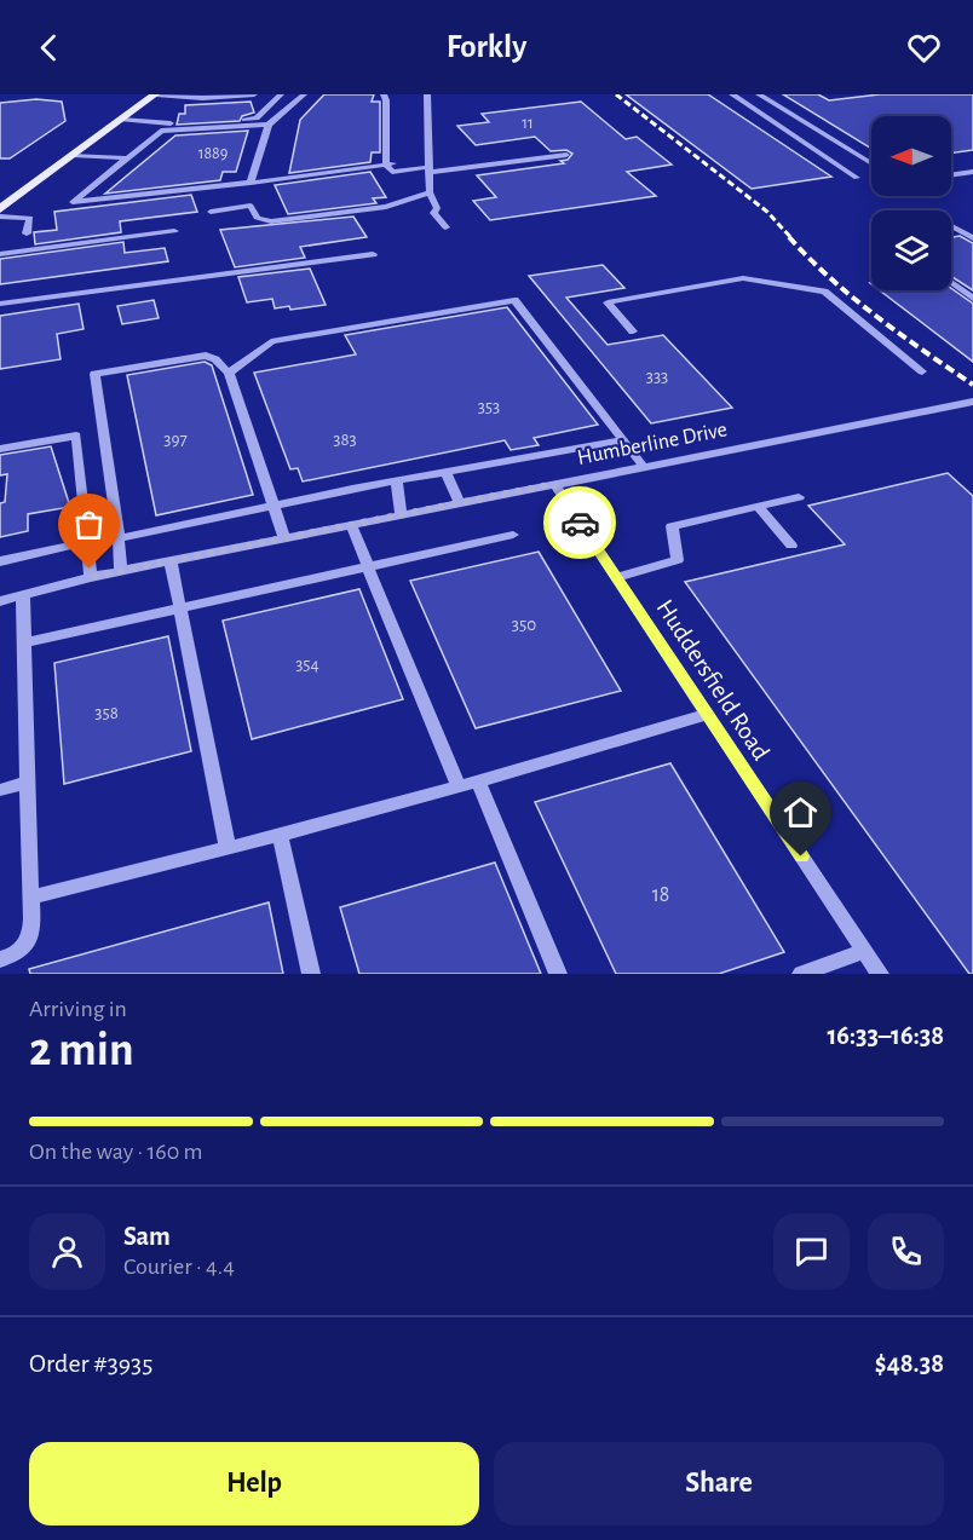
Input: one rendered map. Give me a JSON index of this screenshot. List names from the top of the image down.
{
  "streets": {
    "street": ["Humberline Drive", "Huddersfield Road"]
  },
  "crossings": [
    ["Humberline Drive", "Huddersfield Road"]
  ],
  "house_numbers": [
    "11",
    "1889",
    "333",
    "353",
    "397",
    "383",
    "350",
    "354",
    "358",
    "18"
  ],
  "north": "left",
  "page": {
    "header": "Forkly",
    "heading": ["2 min", "Arriving in", "16:33–16:38"],
    "panel": [
      "Sam",
      "Courier · 4.4",
      "Order #3935",
      "$48.38"
    ],
    "bar": "On the way · 160 m",
    "buttons": ["Help", "Share"]
  }
}
